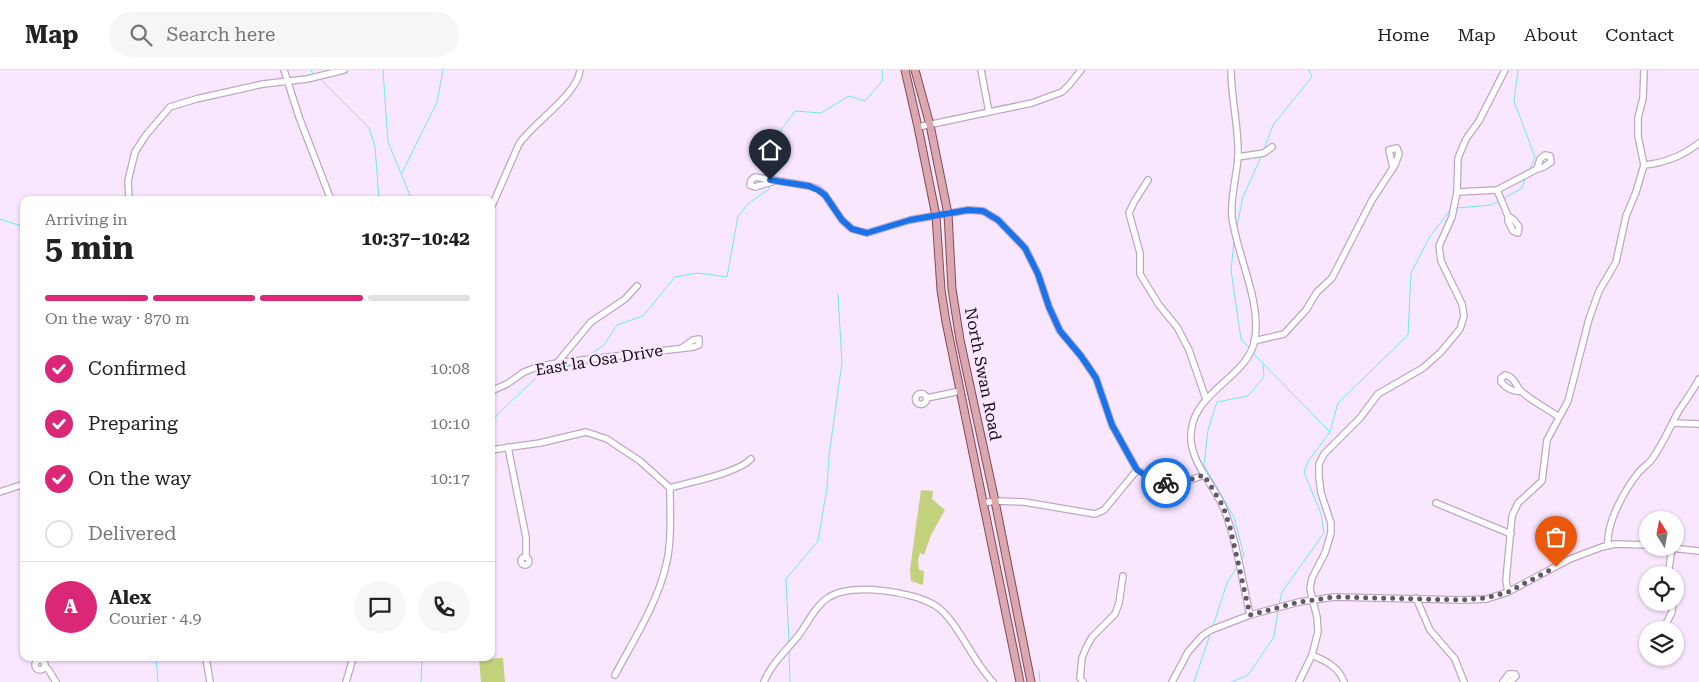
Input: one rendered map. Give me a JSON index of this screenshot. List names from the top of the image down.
{
  "streets": {
    "main road": ["North Swan Road"],
    "street": ["East la Osa Drive"]
  },
  "north": "top",
  "page": {
    "header": "Map",
    "search": "Search here",
    "nav": [
      "Home",
      "Map",
      "About",
      "Contact"
    ],
    "heading": ["5 min", "Arriving in", "10:37–10:42"],
    "panel": ["Alex", "Courier · 4.9"],
    "bar": "On the way · 870 m",
    "list": [
      ["Confirmed", "10:08"],
      ["Preparing", "10:10"],
      ["On the way", "10:17"],
      "Delivered"
    ],
    "round": "A"
  }
}
